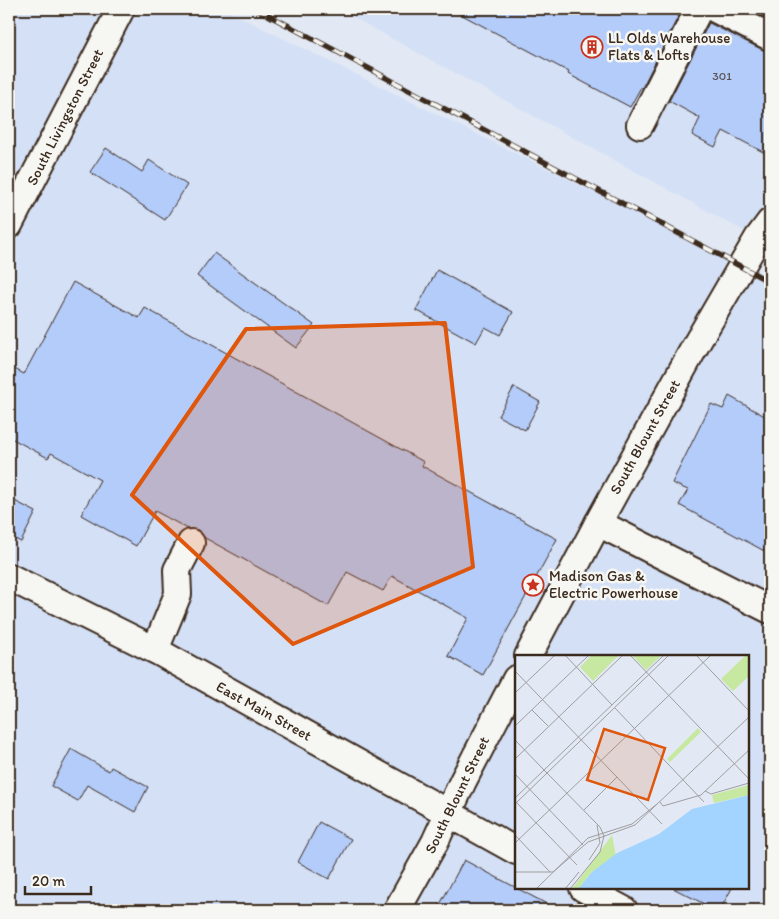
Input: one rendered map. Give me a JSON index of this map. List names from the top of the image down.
{
  "streets": {
    "street": ["South Livingston Street", "South Blount Street", "East Main Street"]
  },
  "crossings": [
    ["South Blount Street", "East Main Street"]
  ],
  "places": {
    "building": ["LL Olds Warehouse Flats & Lofts"],
    "place": ["Madison Gas & Electric Powerhouse"]
  },
  "house_numbers": ["301"],
  "scale_bar": "20 m"
}
